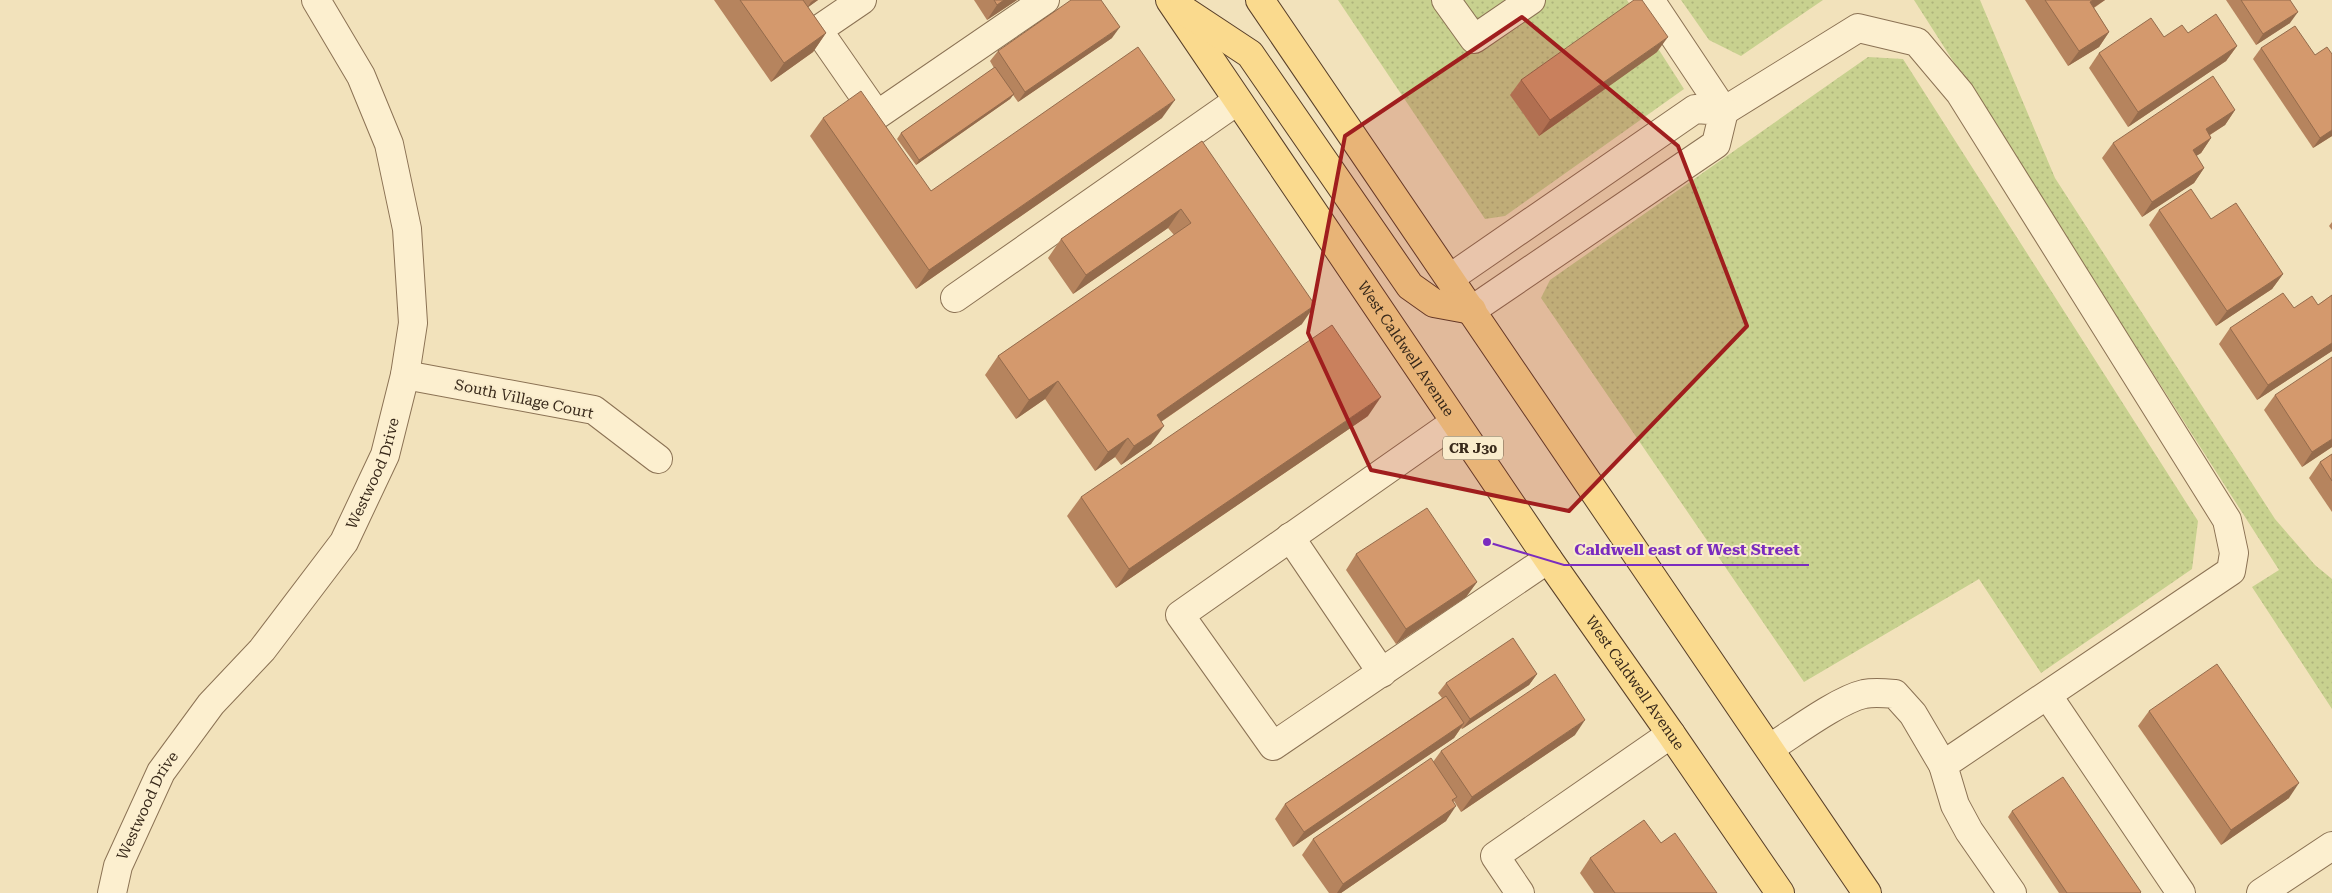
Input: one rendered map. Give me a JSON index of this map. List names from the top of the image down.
{
  "streets": {
    "main road": ["West Caldwell Avenue", "CR J30"],
    "street": ["South Village Court", "Westwood Drive"]
  },
  "crossings": [
    ["South Village Court", "Westwood Drive"]
  ],
  "places": ["Caldwell east of West Street"]
}
